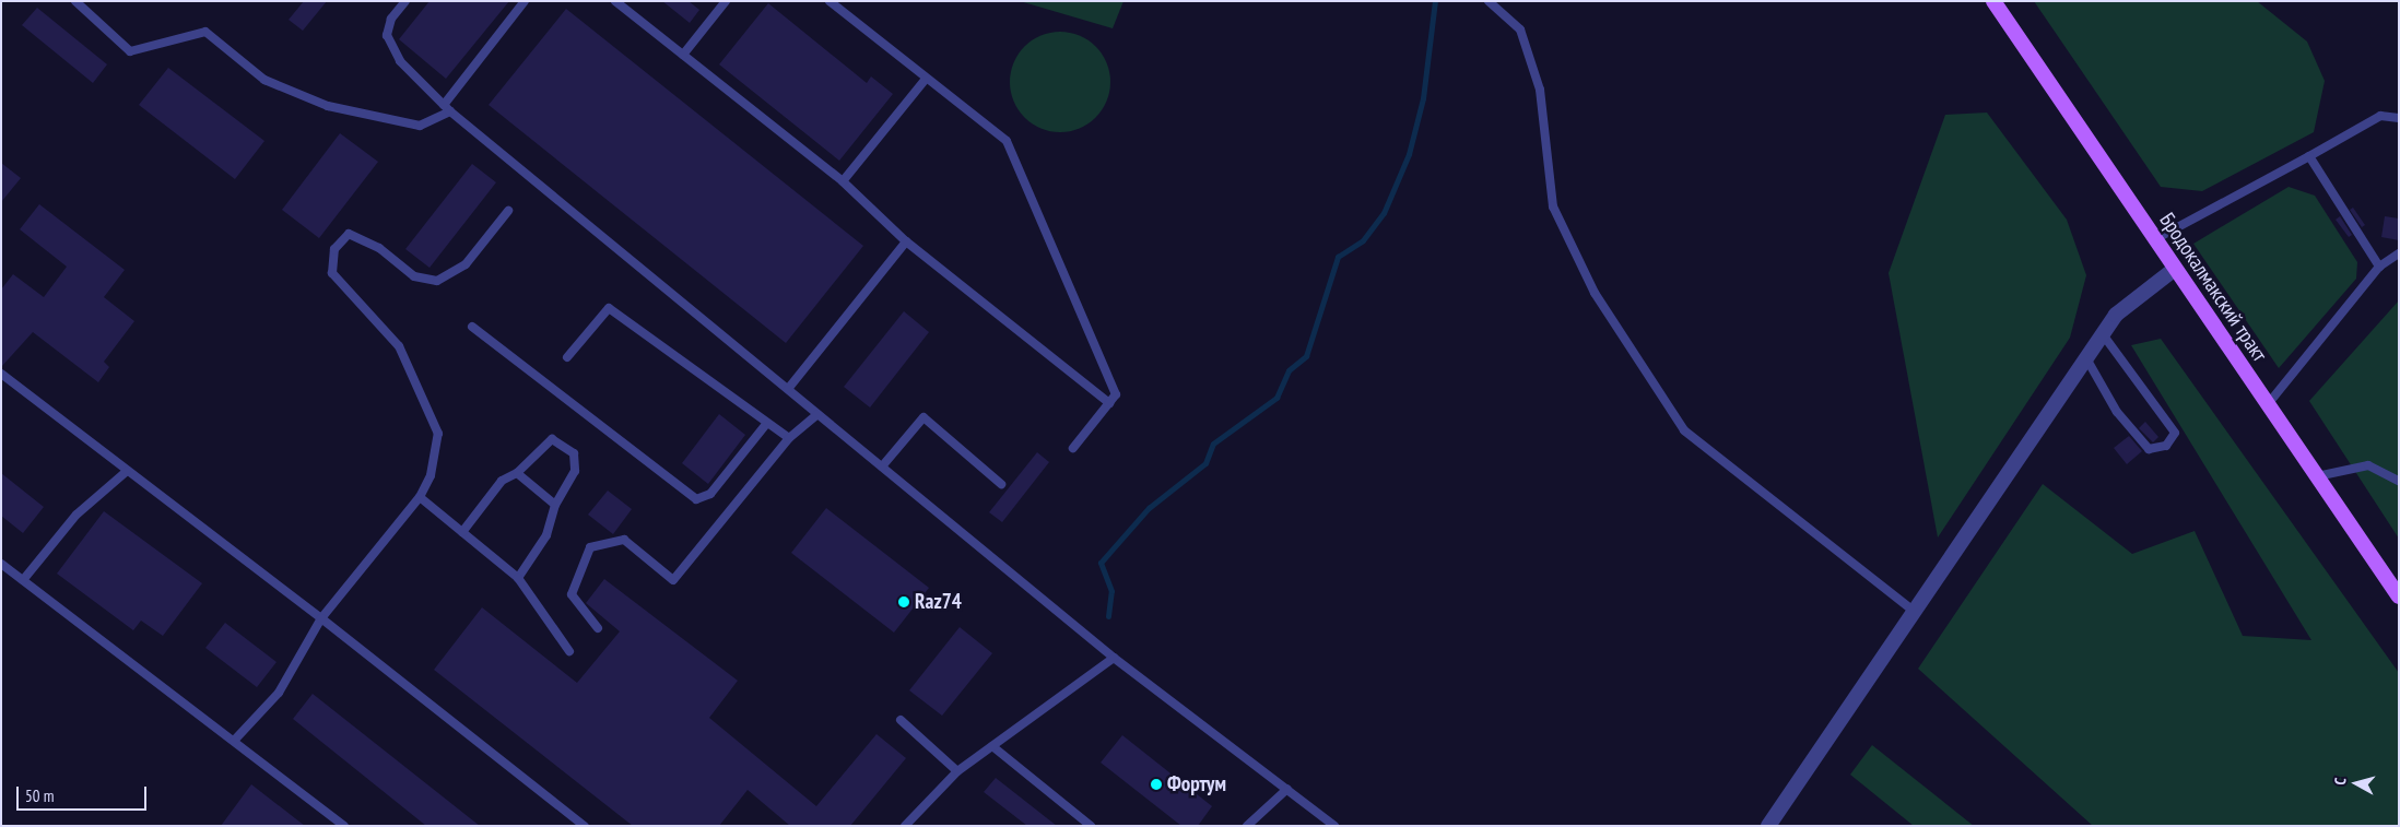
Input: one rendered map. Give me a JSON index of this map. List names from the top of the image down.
{
  "streets": {
    "main road": ["Бродокалмакский тракт"]
  },
  "places": ["Raz74", "Фортум"],
  "scale_bar": "50 m",
  "north": "left"
}
